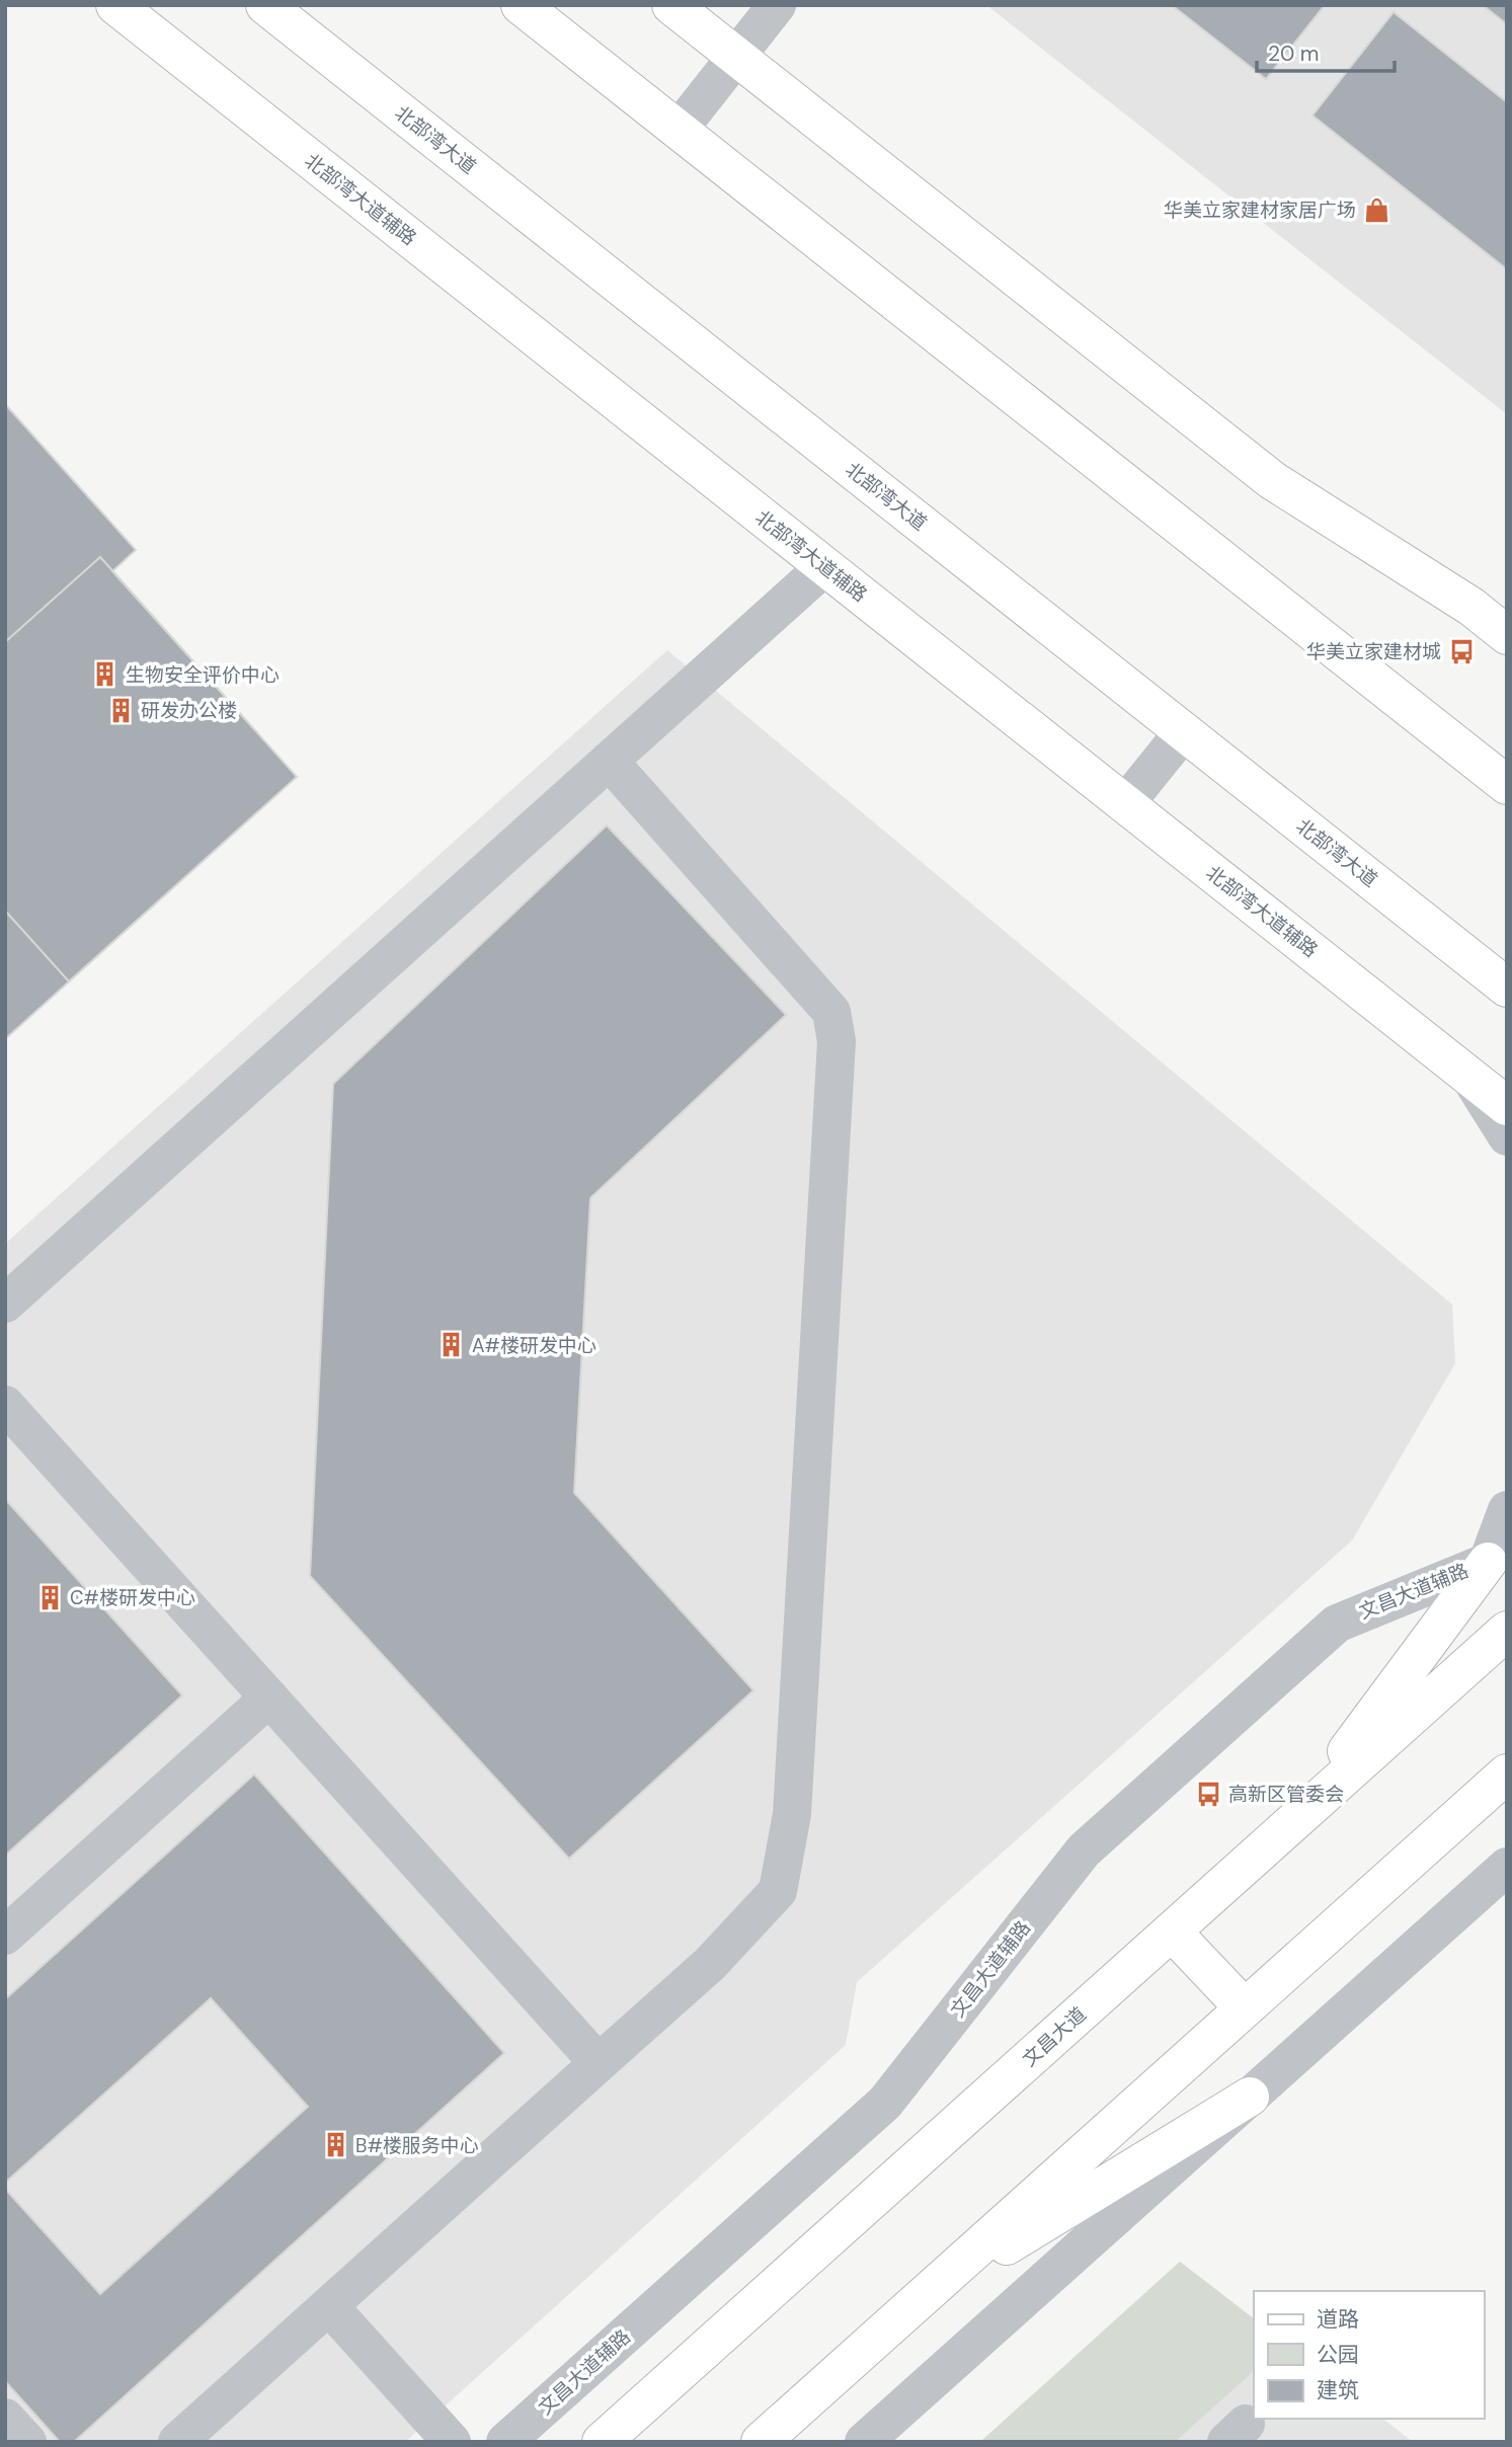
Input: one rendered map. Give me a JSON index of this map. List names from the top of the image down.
{
  "streets": {
    "main road": ["北部湾大道", "北部湾大道辅路", "文昌大道"],
    "street": ["文昌大道辅路"]
  },
  "places": {
    "shop": ["华美立家建材家居广场"],
    "bus stop": ["华美立家建材城", "高新区管委会"],
    "building": [
      "生物安全评价中心",
      "研发办公楼",
      "A#楼研发中心",
      "C#楼研发中心",
      "B#楼服务中心"
    ]
  },
  "legend": ["道路", "公园", "建筑"],
  "scale_bar": "20 m"
}
